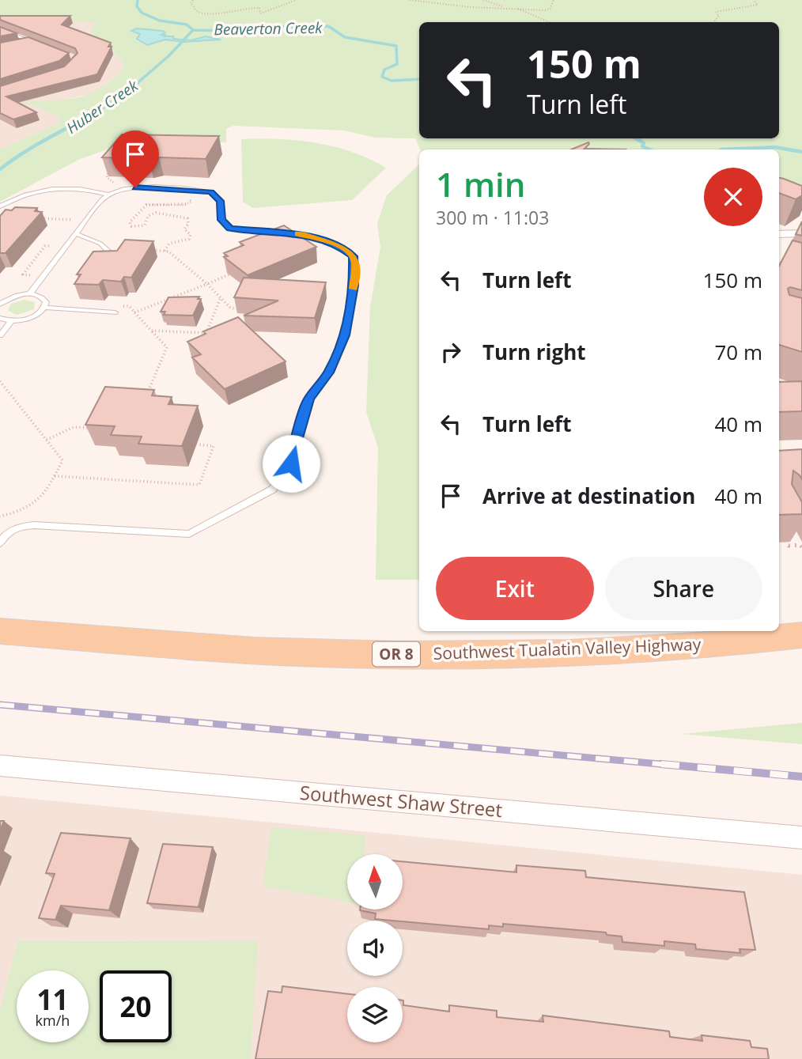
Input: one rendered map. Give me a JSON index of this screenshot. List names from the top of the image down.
{
  "streets": {
    "main road": ["Southwest Tualatin Valley Highway", "OR 8"],
    "street": ["Southwest Shaw Street"]
  },
  "water": ["Beaverton Creek", "Huber Creek"],
  "north": "top",
  "page": {
    "turn": ["150 m", "Turn left"],
    "heading": ["1 min", "300 m · 11:03"],
    "list": [
      {
        "name": "Turn left",
        "value": "150 m"
      },
      {
        "name": "Turn right",
        "value": "70 m"
      },
      {
        "name": "Turn left",
        "value": "40 m"
      },
      {
        "name": "Arrive at destination",
        "value": "40 m"
      }
    ],
    "buttons": ["Exit", "Share"],
    "speed": "11 km/h",
    "limit": "20"
  }
}
